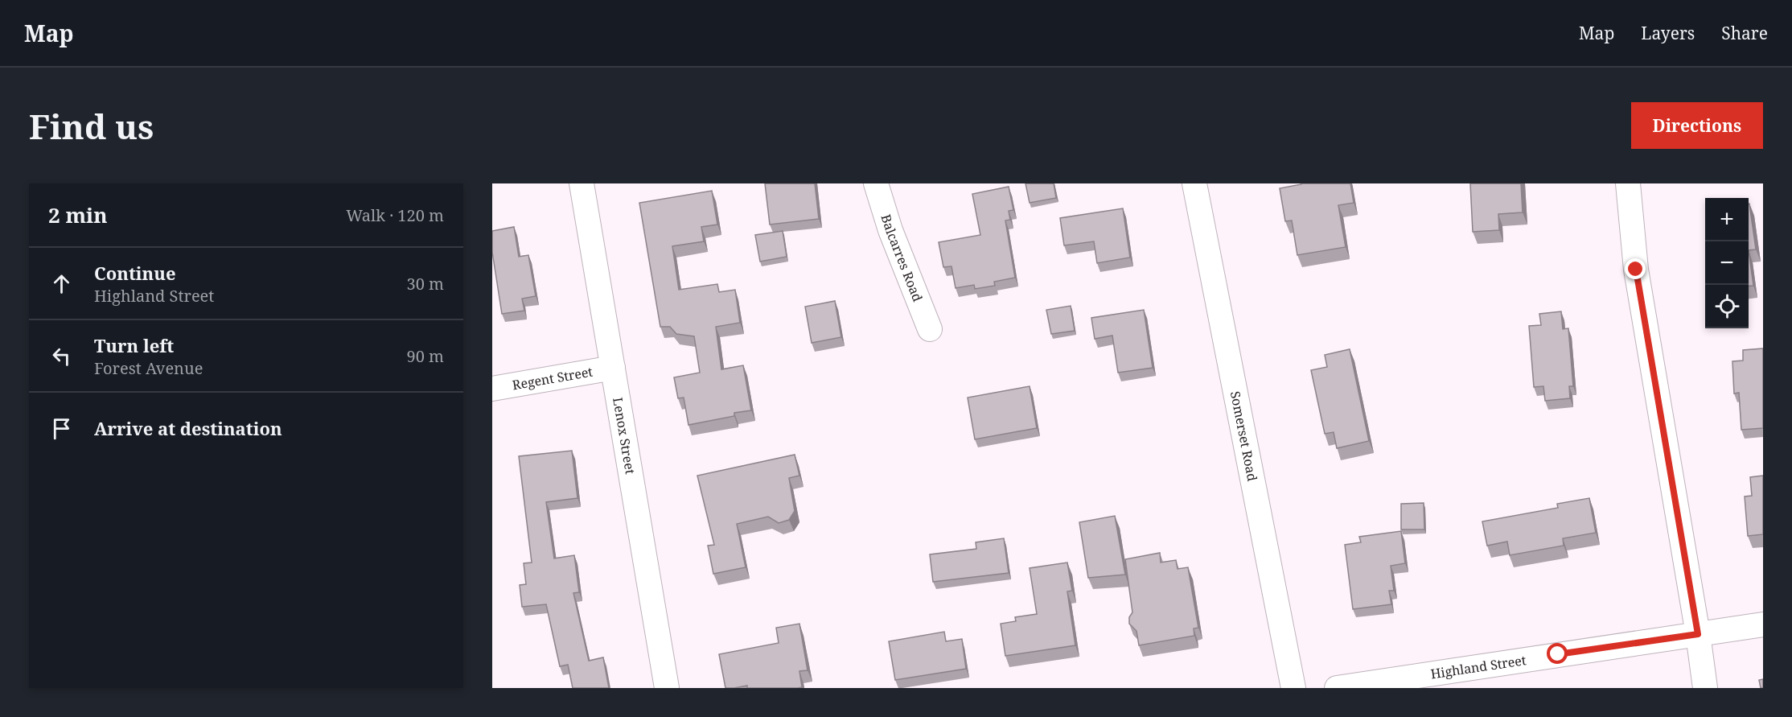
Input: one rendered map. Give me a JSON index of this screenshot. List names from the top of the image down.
{
  "streets": {
    "street": [
      "Balcarres Road",
      "Regent Street",
      "Lenox Street",
      "Somerset Road",
      "Highland Street"
    ]
  },
  "crossings": [
    ["Regent Street", "Lenox Street"]
  ],
  "page": {
    "header": "Map",
    "nav": ["Map", "Layers", "Share"],
    "buttons": "Directions",
    "title": "Find us",
    "heading": ["2 min", "Walk · 120 m"],
    "map_buttons": ["+", "−"],
    "list": [
      ["Continue", "Highland Street", "30 m"],
      ["Turn left", "Forest Avenue", "90 m"],
      "Arrive at destination"
    ]
  }
}
